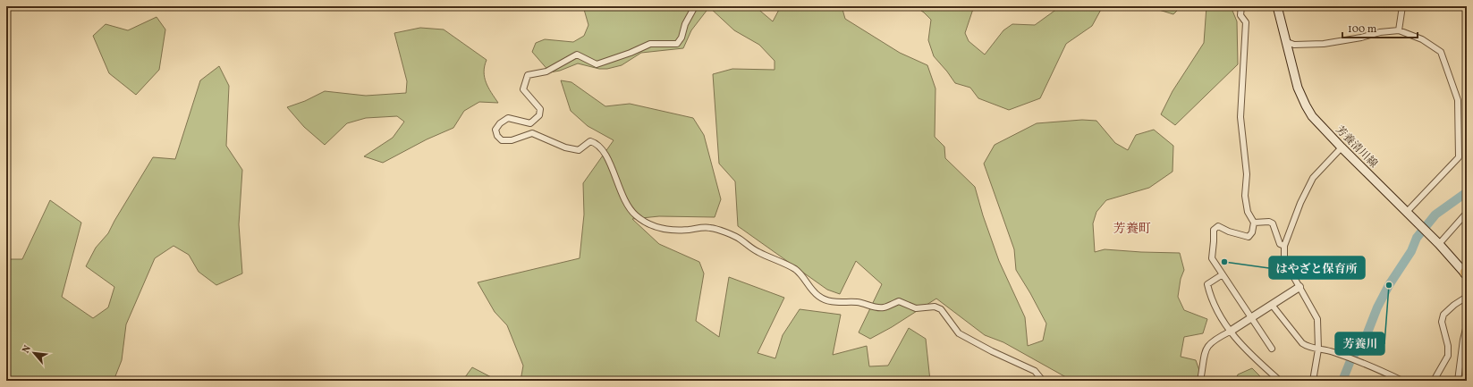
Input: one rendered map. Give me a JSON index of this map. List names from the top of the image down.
{
  "streets": {
    "main road": ["芳養清川線"]
  },
  "districts": ["芳養町"],
  "places": ["はやざと保育所", "芳養川"],
  "scale_bar": "100 m",
  "north": "top left"
}
